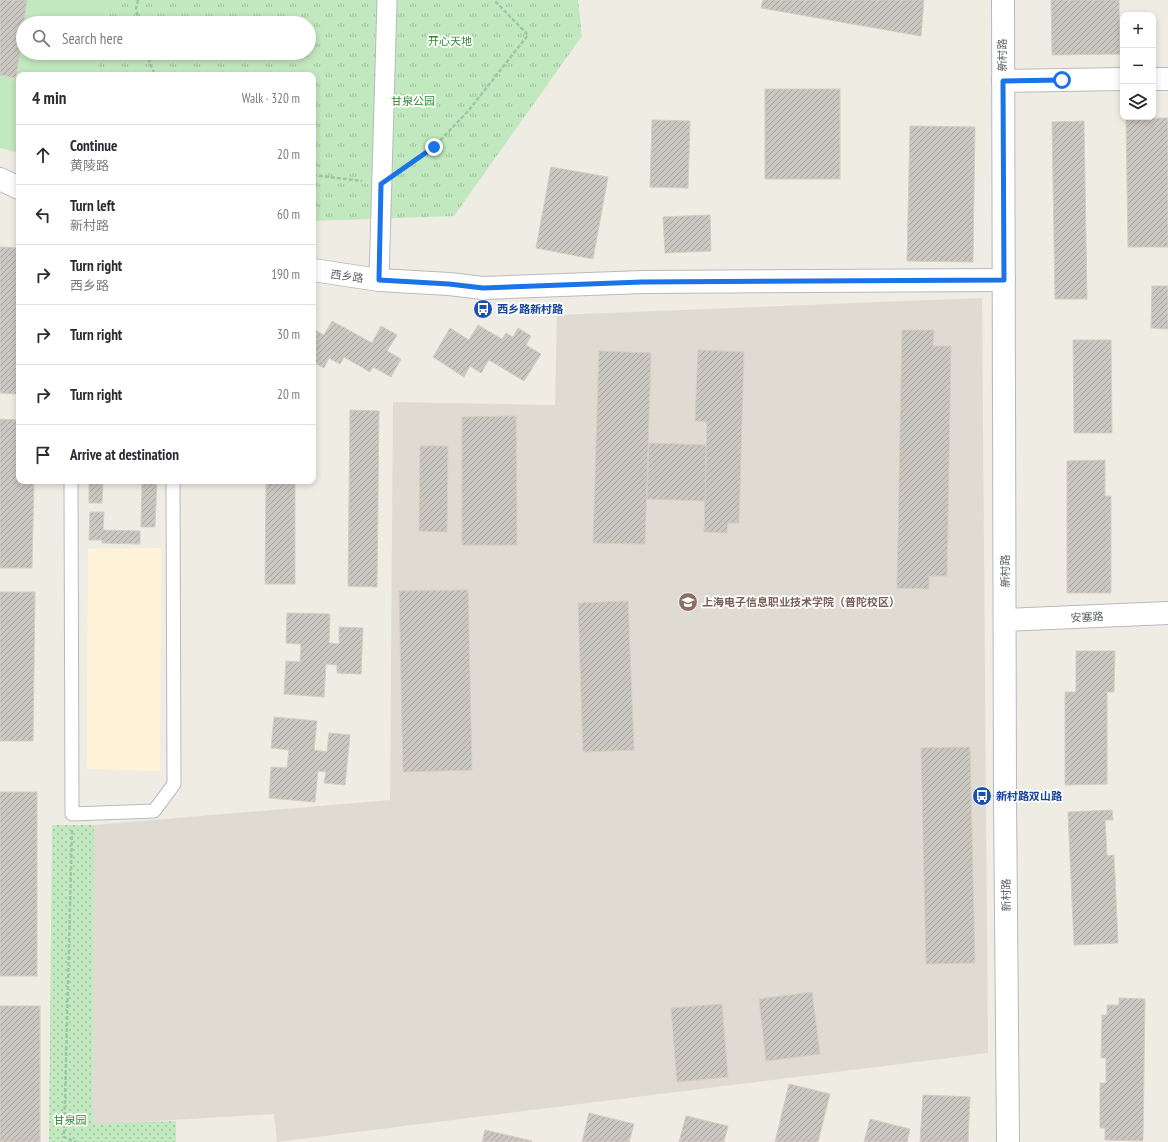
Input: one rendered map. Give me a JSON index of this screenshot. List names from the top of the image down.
{
  "streets": {
    "main road": ["新村路", "西乡路", "安塞路"]
  },
  "crossings": [
    ["新村路", "西乡路"],
    ["新村路", "安塞路"]
  ],
  "parks": ["开心天地", "甘泉公园", "甘泉园"],
  "places": {
    "bus stop": ["西乡路新村路", "新村路双山路"],
    "school or university": ["上海电子信息职业技术学院（普陀校区）"]
  },
  "page": {
    "map_buttons": ["+", "−"],
    "search": "Search here",
    "heading": ["4 min", "Walk · 320 m"],
    "list": [
      ["Continue", "黄陵路", "20 m"],
      ["Turn left", "新村路", "60 m"],
      ["Turn right", "西乡路", "190 m"],
      ["Turn right", "30 m"],
      ["Turn right", "20 m"],
      "Arrive at destination"
    ]
  }
}
